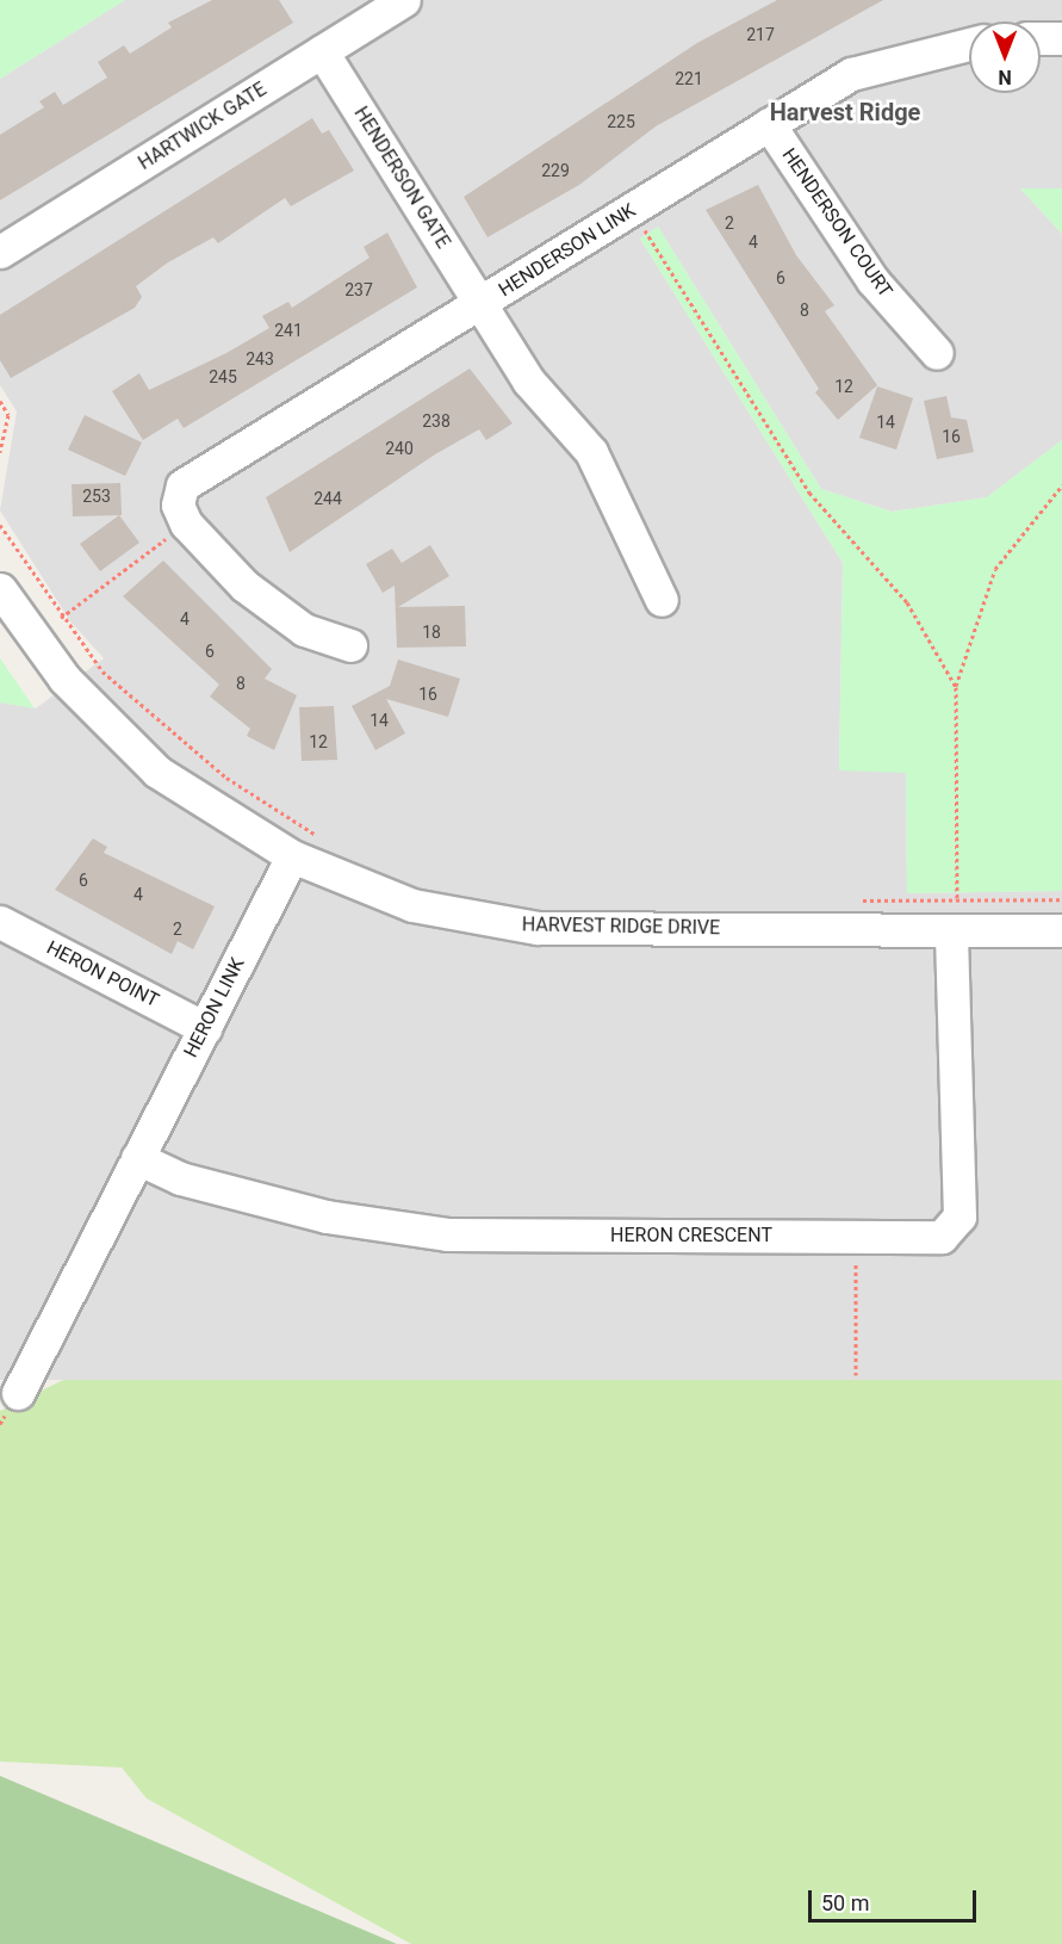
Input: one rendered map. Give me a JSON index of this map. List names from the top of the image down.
{
  "streets": {
    "street": [
      "HARTWICK GATE",
      "HENDERSON GATE",
      "HENDERSON COURT",
      "HENDERSON LINK",
      "HARVEST RIDGE DRIVE",
      "HERON POINT",
      "HERON LINK",
      "HERON CRESCENT"
    ]
  },
  "crossings": [
    ["HARTWICK GATE", "HENDERSON GATE"],
    ["HENDERSON GATE", "HENDERSON LINK"],
    ["HENDERSON COURT", "HENDERSON LINK"],
    ["HARVEST RIDGE DRIVE", "HERON LINK"],
    ["HARVEST RIDGE DRIVE", "HERON CRESCENT"],
    ["HERON POINT", "HERON LINK"],
    ["HERON LINK", "HERON CRESCENT"]
  ],
  "districts": ["Harvest Ridge"],
  "house_numbers": [
    "217",
    "221",
    "225",
    "229",
    "2",
    "4",
    "6",
    "237",
    "8",
    "241",
    "243",
    "245",
    "12",
    "238",
    "14",
    "16",
    "240",
    "253",
    "244",
    "4",
    "18",
    "6",
    "8",
    "16",
    "14",
    "12",
    "6",
    "4",
    "2"
  ],
  "scale_bar": "50 m",
  "north": "bottom"
}
